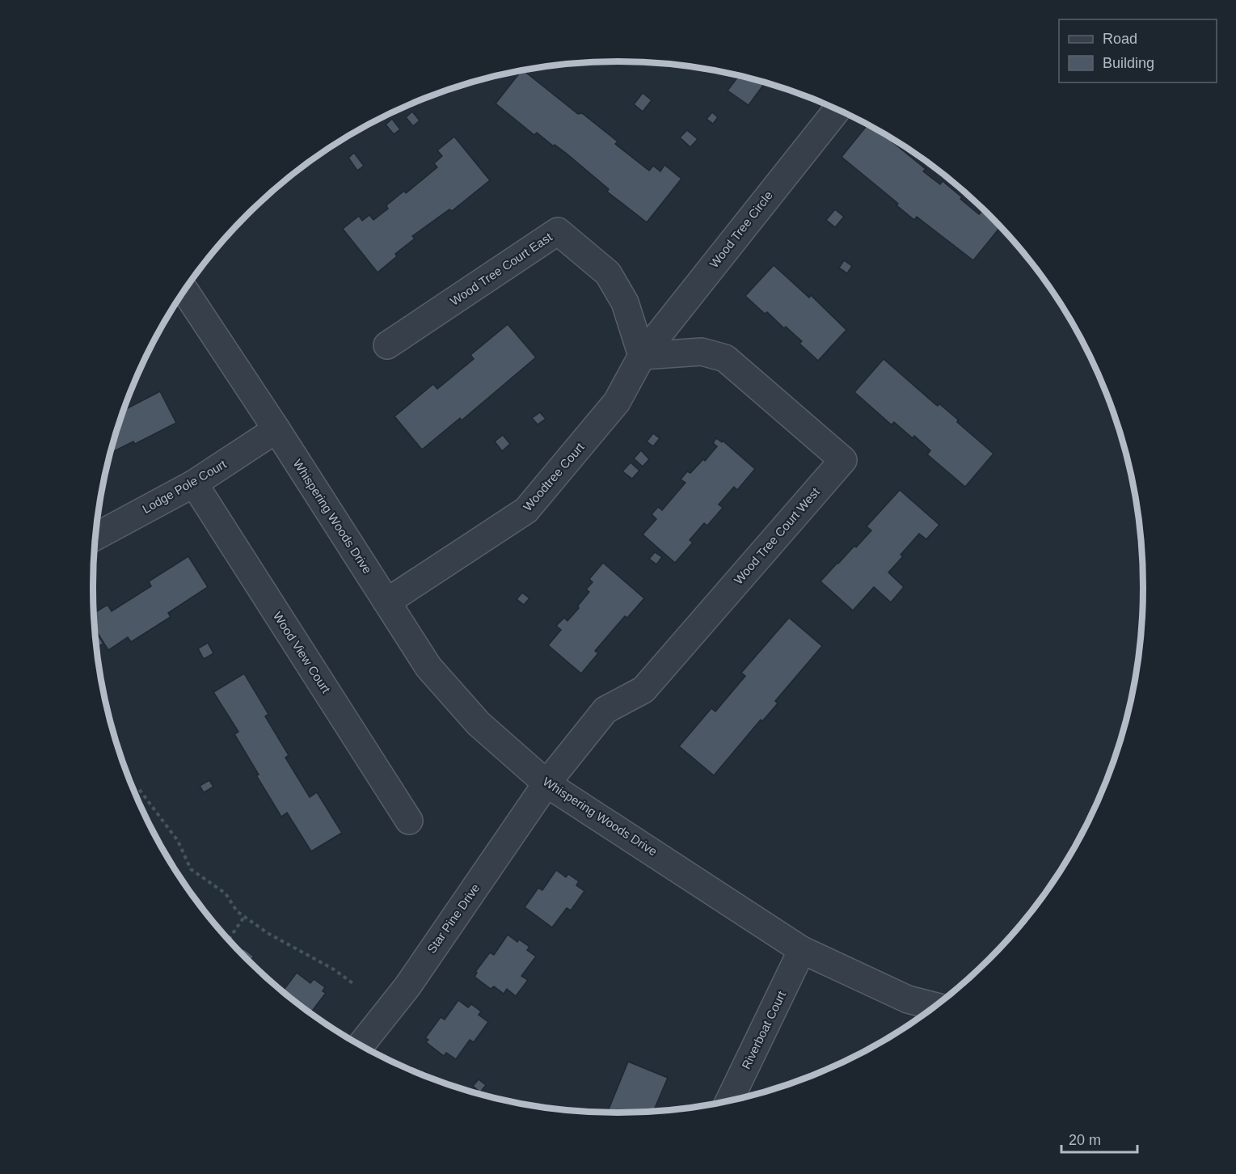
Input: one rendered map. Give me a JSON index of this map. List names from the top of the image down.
{
  "streets": {
    "street": [
      "Wood Tree Circle",
      "Wood Tree Court East",
      "Woodtree Court",
      "Lodge Pole Court",
      "Whispering Woods Drive",
      "Wood Tree Court West",
      "Wood View Court",
      "Star Pine Drive",
      "Riverboat Court"
    ]
  },
  "crossings": [
    ["Wood Tree Circle", "Wood Tree Court East"],
    ["Wood Tree Circle", "Woodtree Court"],
    ["Wood Tree Circle", "Wood Tree Court West"],
    ["Wood Tree Court East", "Woodtree Court"],
    ["Wood Tree Court East", "Wood Tree Court West"],
    ["Woodtree Court", "Whispering Woods Drive"],
    ["Woodtree Court", "Wood Tree Court West"],
    ["Lodge Pole Court", "Whispering Woods Drive"],
    ["Lodge Pole Court", "Wood View Court"],
    ["Whispering Woods Drive", "Wood Tree Court West"],
    ["Whispering Woods Drive", "Star Pine Drive"],
    ["Whispering Woods Drive", "Riverboat Court"],
    ["Wood Tree Court West", "Star Pine Drive"]
  ],
  "legend": ["Road", "Building"],
  "scale_bar": "20 m"
}
